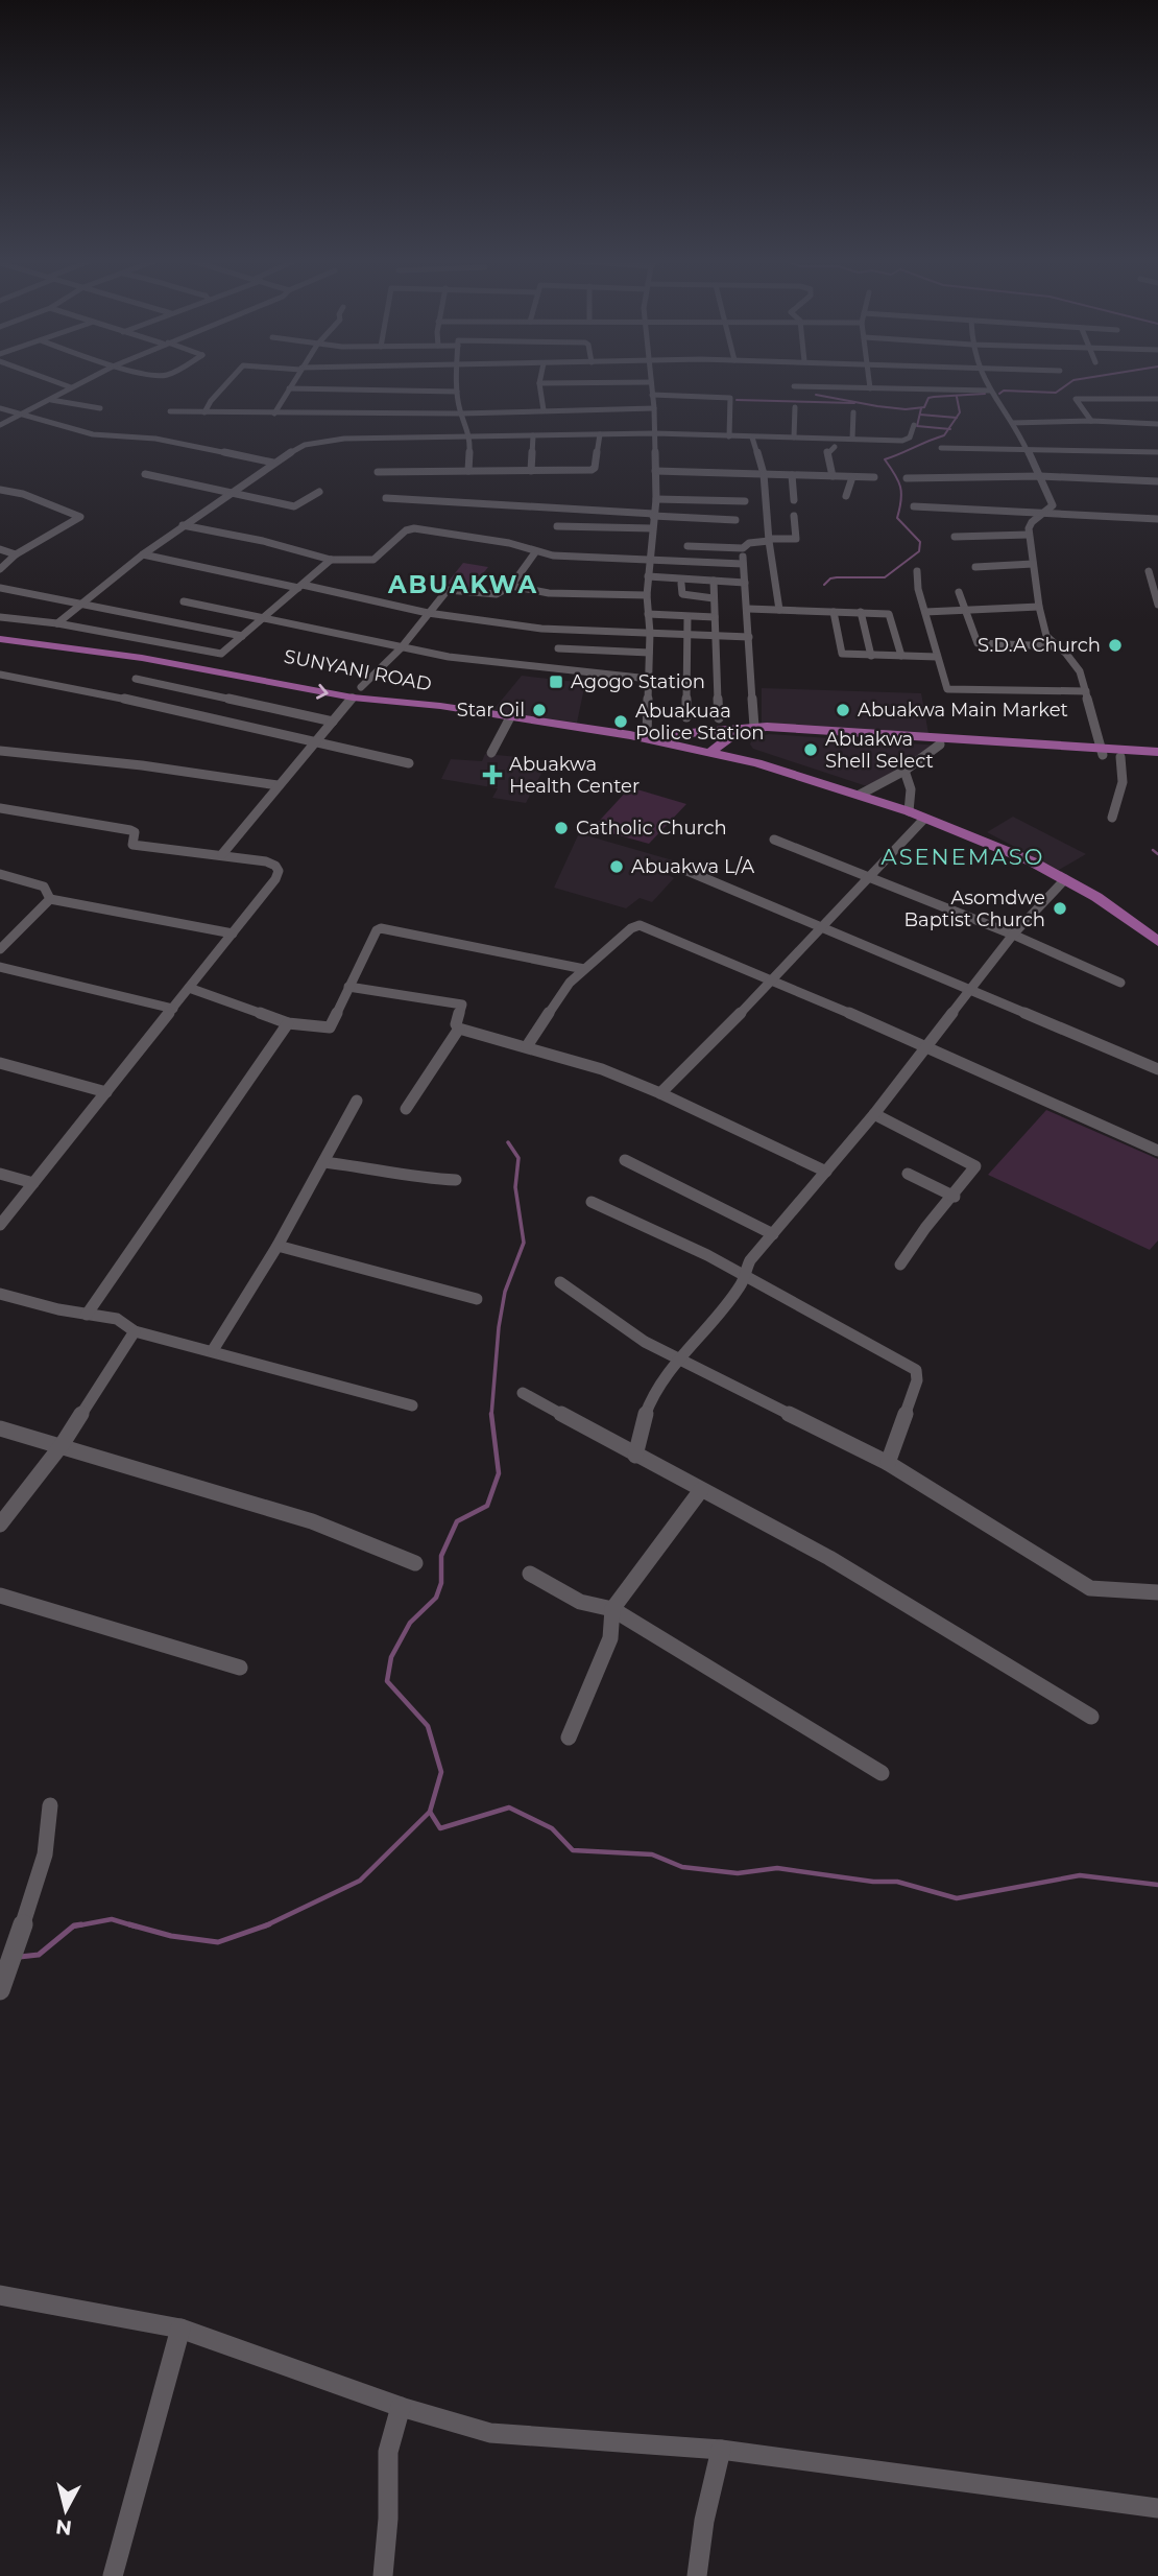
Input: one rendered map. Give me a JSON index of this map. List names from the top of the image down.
{
  "streets": {
    "main road": ["SUNYANI ROAD"]
  },
  "districts": ["ABUAKWA", "ASENEMASO"],
  "places": {
    "other": [
      "S.D.A Church",
      "Star Oil",
      "Abuakwa Main Market",
      "Abuakuaa Police Station",
      "Abuakwa Shell Select",
      "Catholic Church",
      "Abuakwa L/A",
      "Asomdwe Baptist Church"
    ],
    "transit": ["Agogo Station"],
    "health": ["Abuakwa Health Center"]
  },
  "north": "bottom"
}
